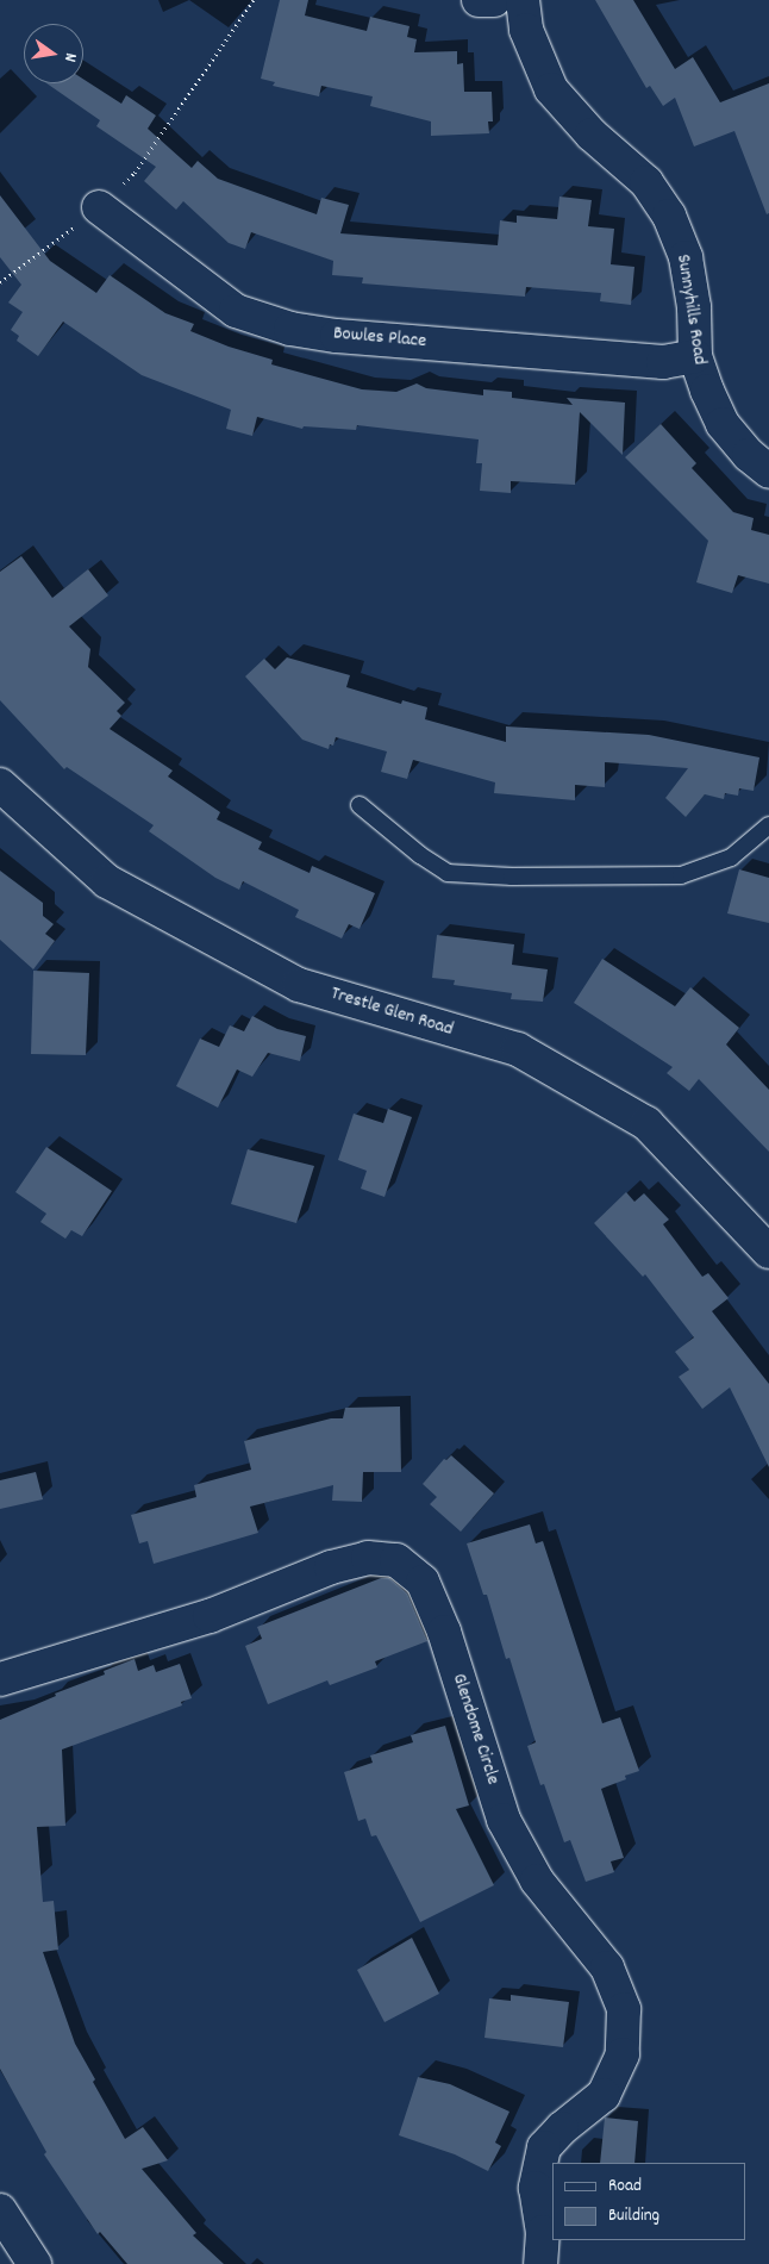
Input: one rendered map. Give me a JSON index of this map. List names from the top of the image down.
{
  "streets": {
    "street": [
      "Sunnyhills Road",
      "Bowles Place",
      "Trestle Glen Road",
      "Glendome Circle"
    ]
  },
  "crossings": [
    ["Sunnyhills Road", "Bowles Place"]
  ],
  "legend": ["Road", "Building"],
  "north": "right"
}
